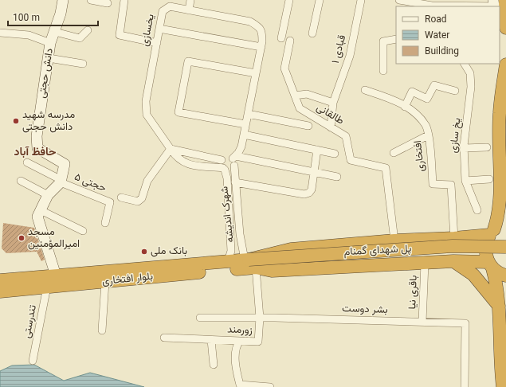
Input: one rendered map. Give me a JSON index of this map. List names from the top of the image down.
{
  "streets": {
    "highway": ["پل شهدای گمنام", "بلوار افتخاری"],
    "street": [
      "یخسازی",
      "قبادی ۱",
      "دانش حجتی",
      "طالقانی",
      "یخ سازی",
      "افتخاری",
      "حجتی ۵",
      "شهرک اندیشه",
      "باقری نیا",
      "بشر دوست",
      "تندرستی",
      "زورمند"
    ]
  },
  "crossings": [
    ["یخسازی", "شهرک اندیشه"],
    ["قبادی ۱", "طالقانی"],
    ["دانش حجتی", "حجتی ۵"],
    ["شهرک اندیشه", "پل شهدای گمنام"],
    ["شهرک اندیشه", "بلوار افتخاری"],
    ["شهرک اندیشه", "زورمند"],
    ["پل شهدای گمنام", "بلوار افتخاری"],
    ["پل شهدای گمنام", "زورمند"],
    ["بلوار افتخاری", "تندرستی"],
    ["بلوار افتخاری", "زورمند"],
    ["باقری نیا", "بشر دوست"],
    ["بشر دوست", "زورمند"]
  ],
  "districts": ["حافظ آباد"],
  "places": ["مدرسه شهید دانش حجتی", "مسجد امیرالمؤمنین", "بانک ملی"],
  "legend": ["Road", "Water", "Building"],
  "scale_bar": "100 m"
}
